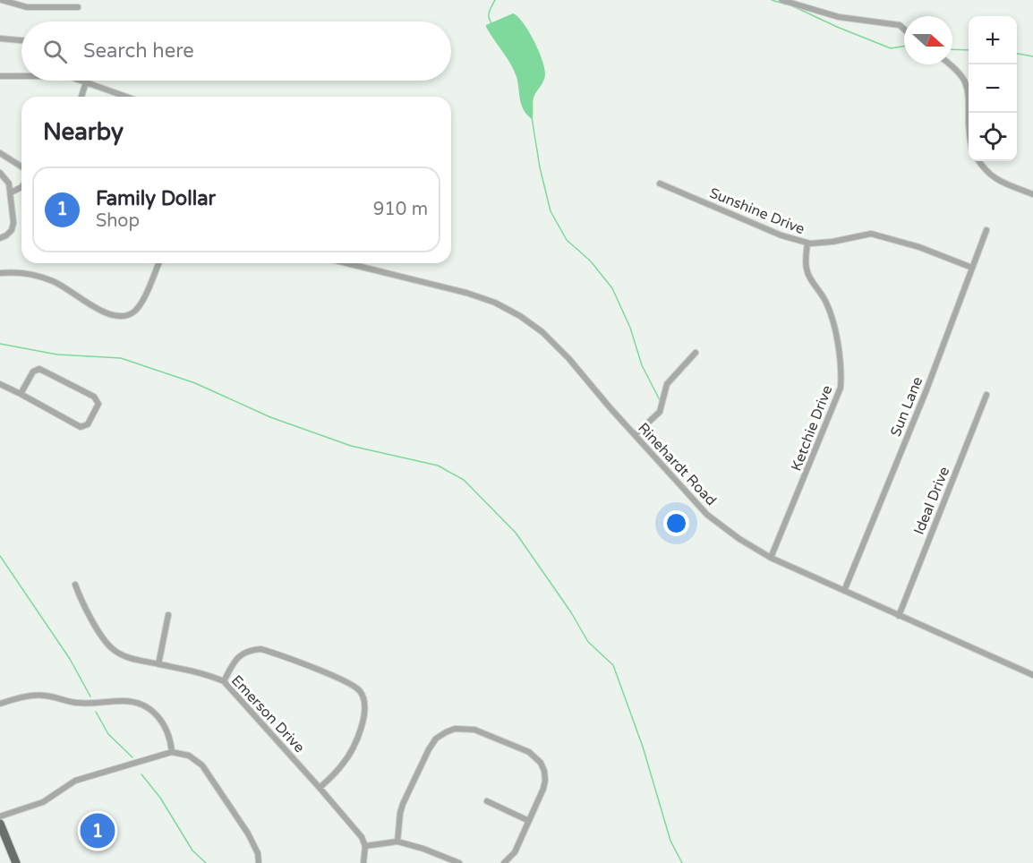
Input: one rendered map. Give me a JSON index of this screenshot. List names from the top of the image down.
{
  "streets": {
    "street": [
      "Sunshine Drive",
      "Sun Lane",
      "Ketchie Drive",
      "Rinehardt Road",
      "Ideal Drive",
      "Emerson Drive"
    ]
  },
  "crossings": [
    ["Sunshine Drive", "Sun Lane"],
    ["Sunshine Drive", "Ketchie Drive"],
    ["Sun Lane", "Rinehardt Road"],
    ["Ketchie Drive", "Rinehardt Road"],
    ["Rinehardt Road", "Ideal Drive"]
  ],
  "north": "right",
  "page": {
    "map_buttons": ["+", "−"],
    "search": "Search here",
    "heading": "Nearby",
    "list": [
      {
        "mark": "1",
        "name": "Family Dollar",
        "note": "Shop",
        "value": "910 m"
      }
    ],
    "pins": "1"
  }
}
